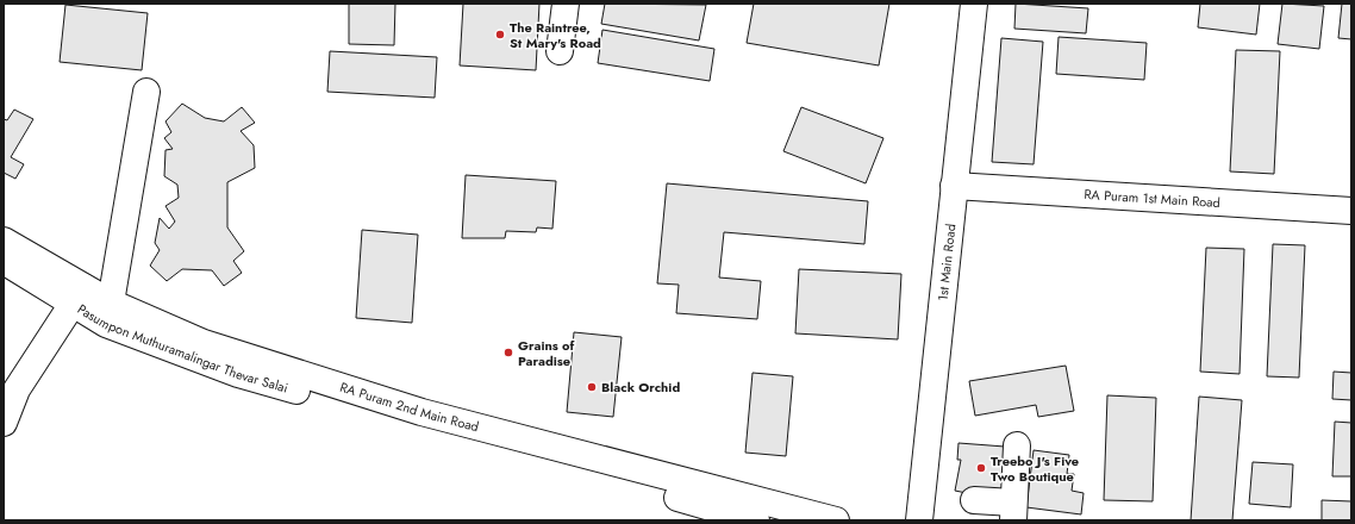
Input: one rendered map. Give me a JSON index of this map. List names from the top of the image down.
{
  "streets": {
    "main road": [
      "RA Puram 1st Main Road",
      "1st Main Road",
      "Pasumpon Muthuramalingar Thevar Salai",
      "RA Puram 2nd Main Road"
    ]
  },
  "crossings": [
    ["RA Puram 1st Main Road", "1st Main Road"],
    ["Pasumpon Muthuramalingar Thevar Salai", "RA Puram 2nd Main Road"]
  ],
  "places": [
    "The Raintree, St Mary's Road",
    "Grains of Paradise",
    "Black Orchid",
    "Treebo J's Five Two Boutique"
  ]
}
